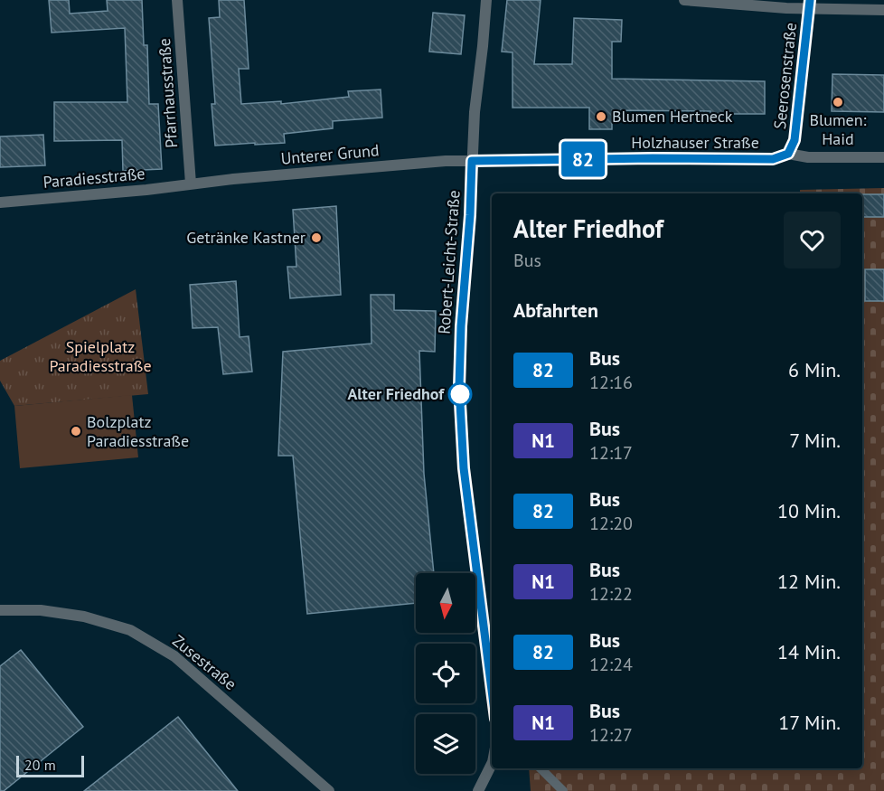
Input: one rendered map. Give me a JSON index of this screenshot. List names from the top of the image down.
{
  "streets": {
    "street": [
      "Seerosenstraße",
      "Pfarrhausstraße",
      "Holzhauser Straße",
      "Unterer Grund",
      "Paradiesstraße",
      "Robert-Leicht-Straße",
      "Zusestraße"
    ]
  },
  "crossings": [
    ["Seerosenstraße", "Holzhauser Straße"],
    ["Pfarrhausstraße", "Unterer Grund"],
    ["Pfarrhausstraße", "Paradiesstraße"],
    ["Holzhauser Straße", "Unterer Grund"],
    ["Holzhauser Straße", "Robert-Leicht-Straße"],
    ["Unterer Grund", "Paradiesstraße"],
    ["Unterer Grund", "Robert-Leicht-Straße"]
  ],
  "parks": ["Spielplatz Paradiesstraße"],
  "places": [
    "Blumen: Haid",
    "Blumen Hertneck",
    "Getränke Kastner",
    "Alter Friedhof",
    "Bolzplatz Paradiesstraße"
  ],
  "lines": ["bus line 82"],
  "scale_bar": "20 m",
  "north": "bottom",
  "page": {
    "on_map": "82",
    "heading": [
      ["Alter Friedhof", "Bus"],
      "Abfahrten"
    ],
    "list": [
      {
        "mark": "82",
        "name": "Bus",
        "note": "12:16",
        "value": "6 Min."
      },
      {
        "mark": "N1",
        "name": "Bus",
        "note": "12:17",
        "value": "7 Min."
      },
      {
        "mark": "82",
        "name": "Bus",
        "note": "12:20",
        "value": "10 Min."
      },
      {
        "mark": "N1",
        "name": "Bus",
        "note": "12:22",
        "value": "12 Min."
      },
      {
        "mark": "82",
        "name": "Bus",
        "note": "12:24",
        "value": "14 Min."
      },
      {
        "mark": "N1",
        "name": "Bus",
        "note": "12:27",
        "value": "17 Min."
      }
    ],
    "scale": "20 m"
  }
}
